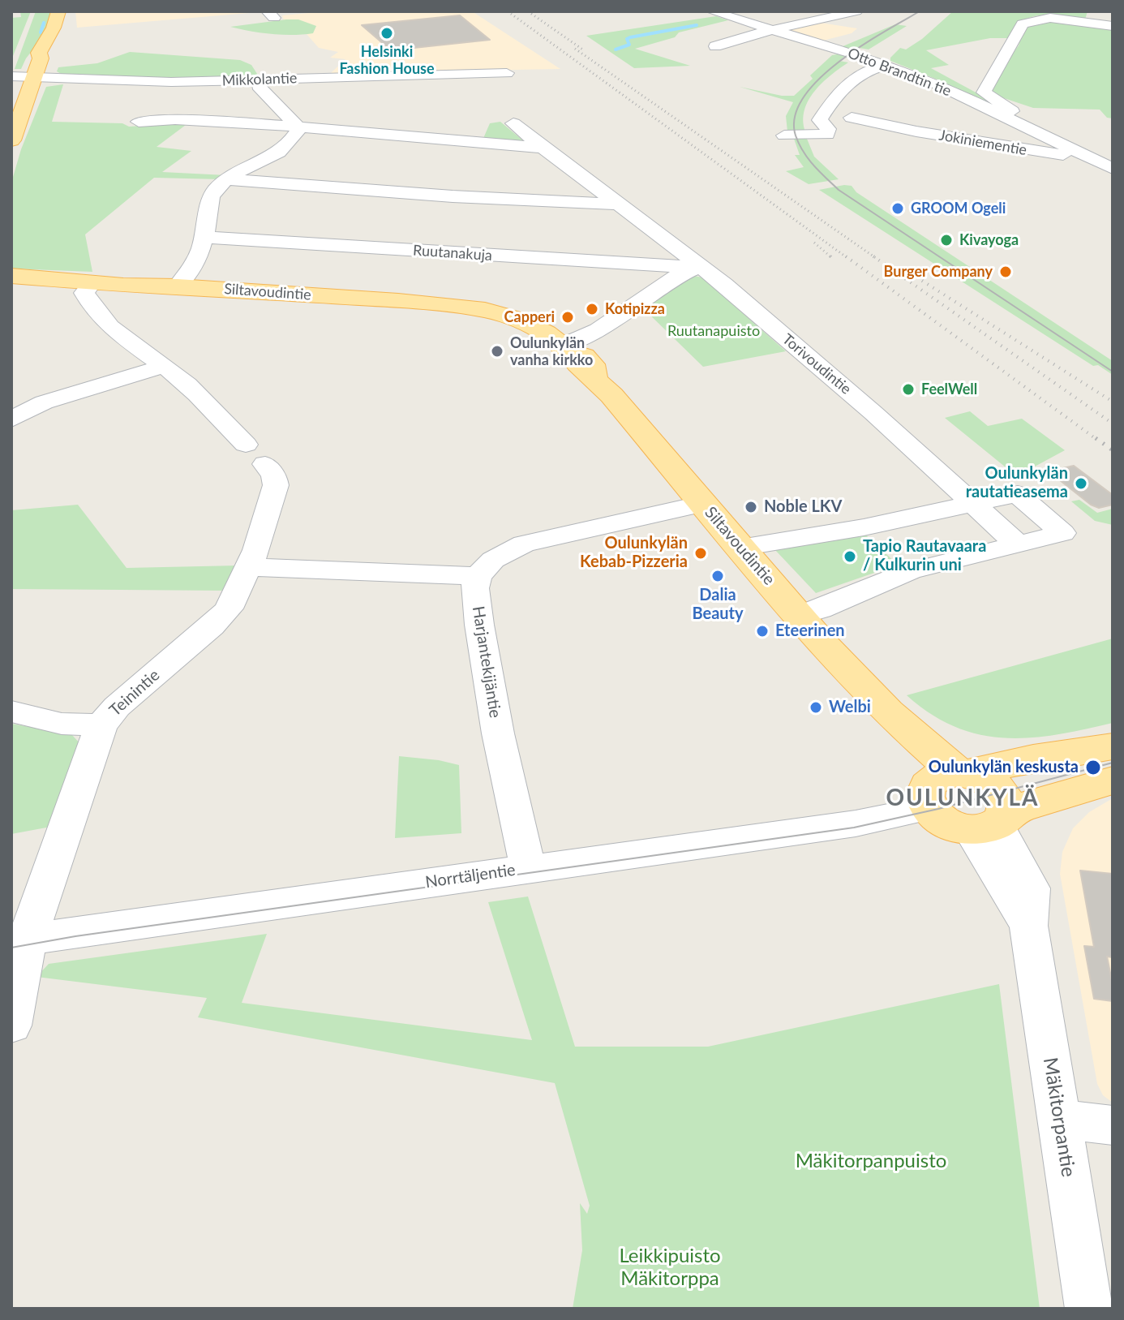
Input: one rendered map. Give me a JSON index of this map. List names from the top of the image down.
{
  "streets": {
    "main road": ["Siltavoudintie"],
    "street": [
      "Otto Brandtin tie",
      "Mikkolantie",
      "Jokiniementie",
      "Ruutanakuja",
      "Torivoudintie",
      "Harjantekijäntie",
      "Teinintie",
      "Norrtäljentie",
      "Mäkitorpantie"
    ]
  },
  "crossings": [
    ["Otto Brandtin tie", "Jokiniementie"],
    ["Ruutanakuja", "Torivoudintie"],
    ["Siltavoudintie", "Norrtäljentie"],
    ["Harjantekijäntie", "Norrtäljentie"],
    ["Teinintie", "Norrtäljentie"]
  ],
  "districts": ["OULUNKYLÄ"],
  "parks": ["Ruutanapuisto", "Mäkitorpanpuisto", "Leikkipuisto Mäkitorppa"],
  "places": [
    "Helsinki Fashion House",
    "GROOM Ogeli",
    "Kivayoga",
    "Burger Company",
    "Kotipizza",
    "Capperi",
    "Oulunkylän vanha kirkko",
    "FeelWell",
    "Oulunkylän rautatieasema",
    "Noble LKV",
    "Oulunkylän Kebab-Pizzeria",
    "Tapio Rautavaara / Kulkurin uni",
    "Dalia Beauty",
    "Eteerinen",
    "Welbi",
    "Oulunkylän keskusta"
  ]
}
